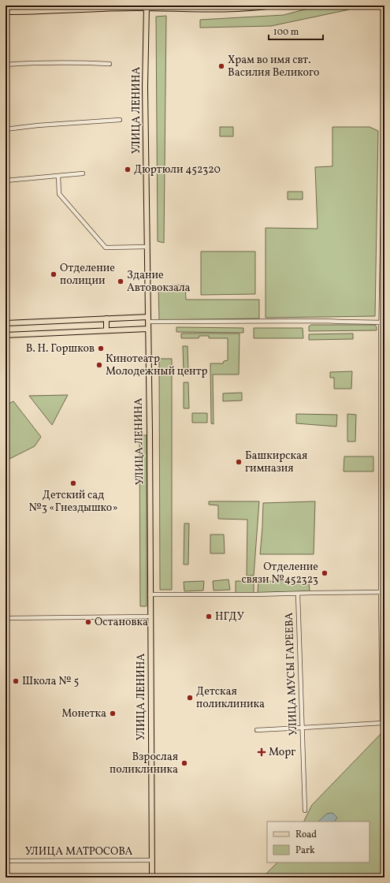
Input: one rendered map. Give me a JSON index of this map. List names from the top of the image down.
{
  "streets": {
    "main road": ["УЛИЦА ЛЕНИНА"],
    "street": ["УЛИЦА МУСЫ ГАРЕЕВА", "УЛИЦА МАТРОСОВА"]
  },
  "crossings": [
    ["УЛИЦА ЛЕНИНА", "УЛИЦА МАТРОСОВА"]
  ],
  "places": {
    "other": [
      "Храм во имя свт. Василия Великого",
      "Дюртюли 452320",
      "Отделение полиции",
      "Здание Автовокзала",
      "В. Н. Горшков",
      "Кинотеатр Молодежный центр",
      "Башкирская гимназия",
      "Детский сад №3 «Гнездышко»",
      "Отделение связи №452323",
      "НГДУ",
      "Остановка",
      "Школа № 5",
      "Детская поликлиника",
      "Монетка",
      "Взрослая поликлиника"
    ],
    "health": ["Морг"]
  },
  "legend": ["Road", "Park"],
  "scale_bar": "100 m"
}
